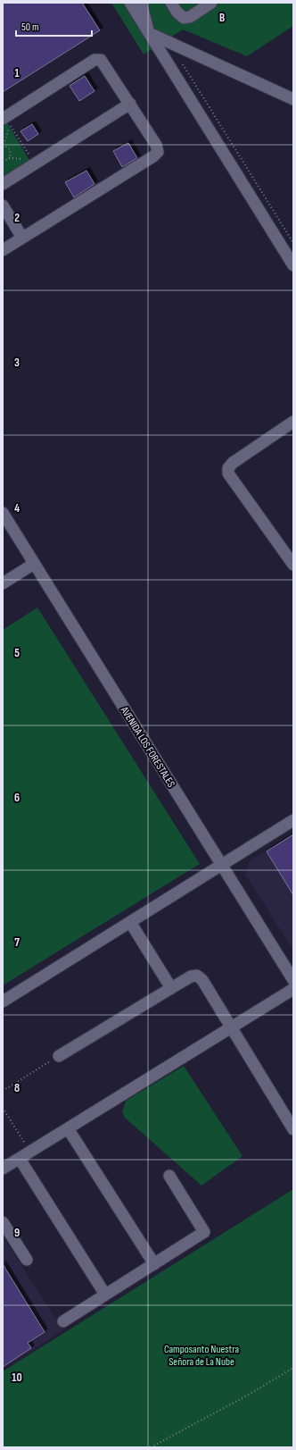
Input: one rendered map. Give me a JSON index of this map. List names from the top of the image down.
{
  "streets": {
    "street": ["AVENIDA LOS FORESTALES"]
  },
  "parks": ["Camposanto Nuestra Señora de La Nube"],
  "scale_bar": "50 m",
  "grid": {
    "columns": ["B"],
    "rows": [
      "1",
      "2",
      "3",
      "4",
      "5",
      "6",
      "7",
      "8",
      "9",
      "10"
    ]
  }
}
